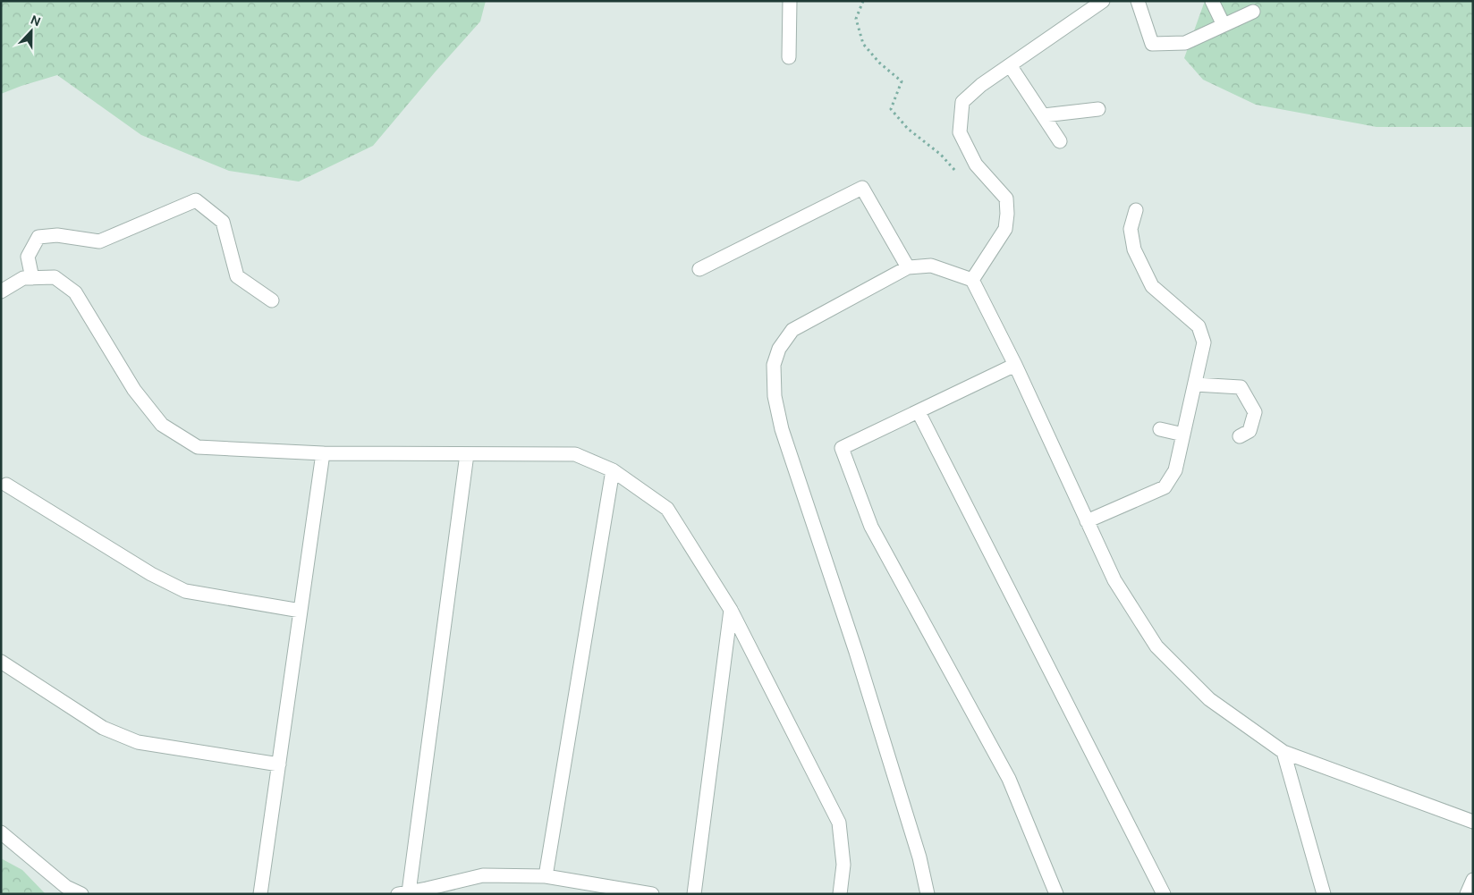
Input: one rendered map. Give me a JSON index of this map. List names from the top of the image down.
{
  "north": "top"
}
